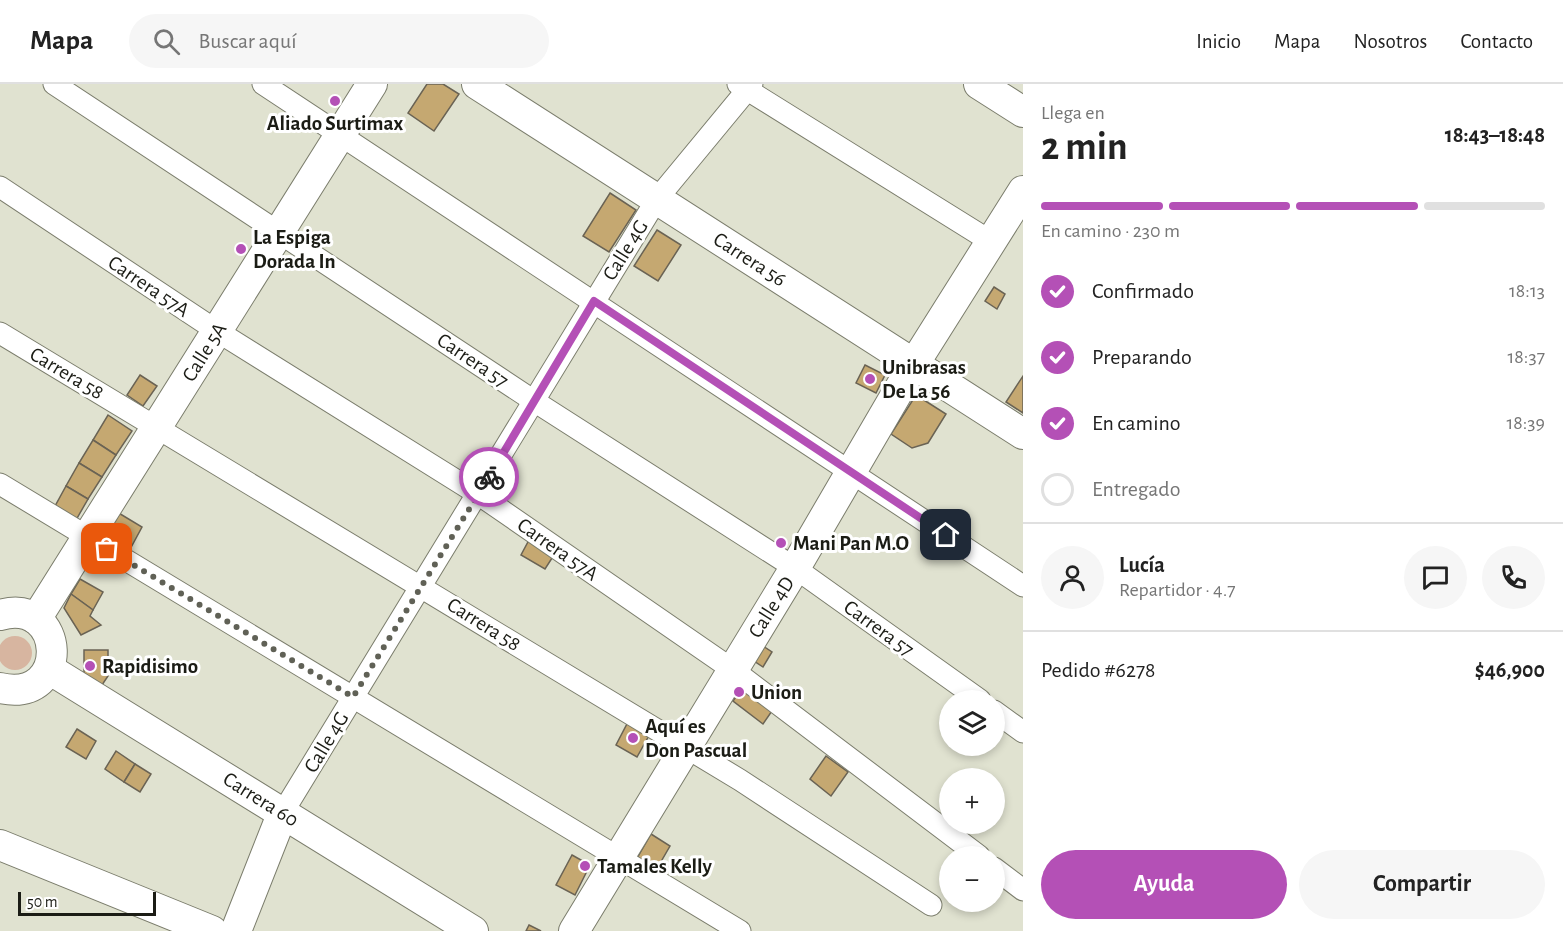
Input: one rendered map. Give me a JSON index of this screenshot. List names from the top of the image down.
{
  "streets": {
    "street": [
      "Calle 4G",
      "Carrera 56",
      "Carrera 57A",
      "Calle 5A",
      "Carrera 57",
      "Carrera 58",
      "Calle 4D",
      "Carrera 60"
    ]
  },
  "crossings": [
    ["Calle 4G", "Carrera 56"],
    ["Calle 4G", "Carrera 57A"],
    ["Calle 4G", "Carrera 57"],
    ["Calle 4G", "Carrera 58"],
    ["Calle 4G", "Carrera 60"],
    ["Carrera 56", "Calle 4D"],
    ["Carrera 57A", "Calle 5A"],
    ["Carrera 57A", "Calle 4D"],
    ["Calle 5A", "Carrera 57"],
    ["Calle 5A", "Carrera 58"],
    ["Carrera 57", "Calle 4D"],
    ["Carrera 58", "Calle 4D"]
  ],
  "places": [
    "Aliado Surtimax",
    "La Espiga Dorada In",
    "Unibrasas De La 56",
    "Mani Pan M.O",
    "Rapidisimo",
    "Union",
    "Aquí es Don Pascual",
    "Tamales Kelly"
  ],
  "scale_bar": "50 m",
  "page": {
    "header": "Mapa",
    "search": "Buscar aquí",
    "nav": [
      "Inicio",
      "Mapa",
      "Nosotros",
      "Contacto"
    ],
    "heading": ["2 min", "Llega en", "18:43–18:48"],
    "panel": [
      "Lucía",
      "Repartidor · 4.7",
      "Pedido #6278",
      "$46,900"
    ],
    "bar": "En camino · 230 m",
    "list": [
      ["Confirmado", "18:13"],
      ["Preparando", "18:37"],
      ["En camino", "18:39"],
      "Entregado"
    ],
    "map_buttons": ["+", "−"],
    "buttons": ["Ayuda", "Compartir"],
    "scale": "50 m"
  }
}
